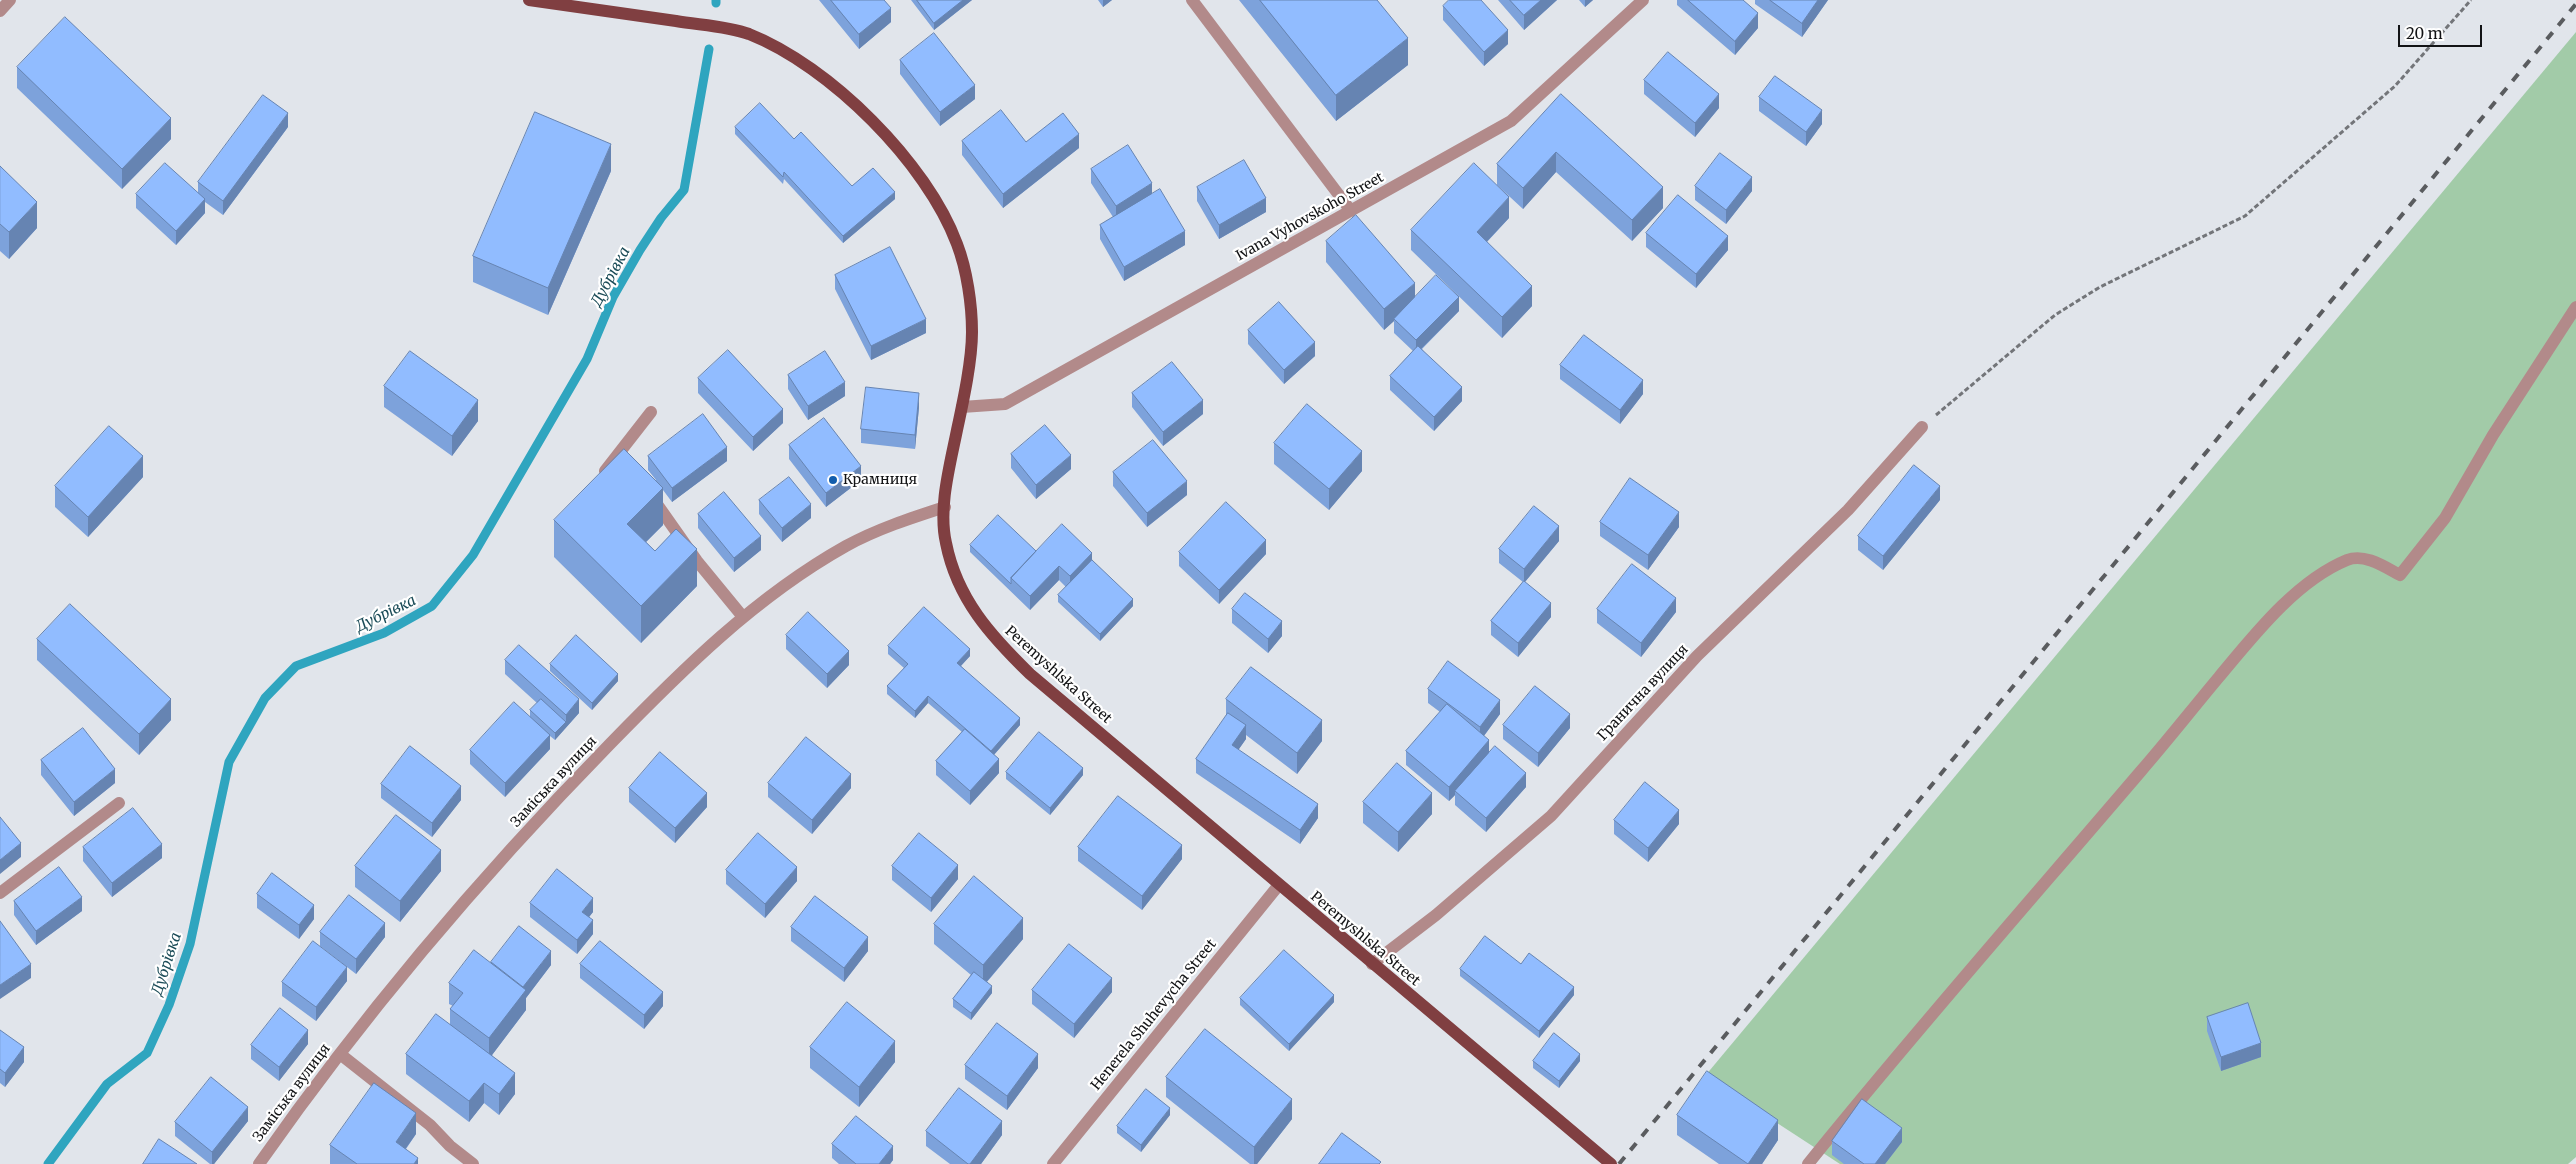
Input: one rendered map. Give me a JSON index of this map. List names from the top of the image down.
{
  "streets": {
    "main road": ["Peremyshlska Street"],
    "street": [
      "Ivana Vyhovskoho Street",
      "Гранична вулиця",
      "Заміська вулиця",
      "Henerela Shuhevycha Street"
    ]
  },
  "crossings": [
    ["Ivana Vyhovskoho Street", "Peremyshlska Street"],
    ["Peremyshlska Street", "Гранична вулиця"],
    ["Peremyshlska Street", "Заміська вулиця"],
    ["Peremyshlska Street", "Henerela Shuhevycha Street"]
  ],
  "water": ["Дубрівка"],
  "places": ["Крамниця"],
  "scale_bar": "20 m"
}
